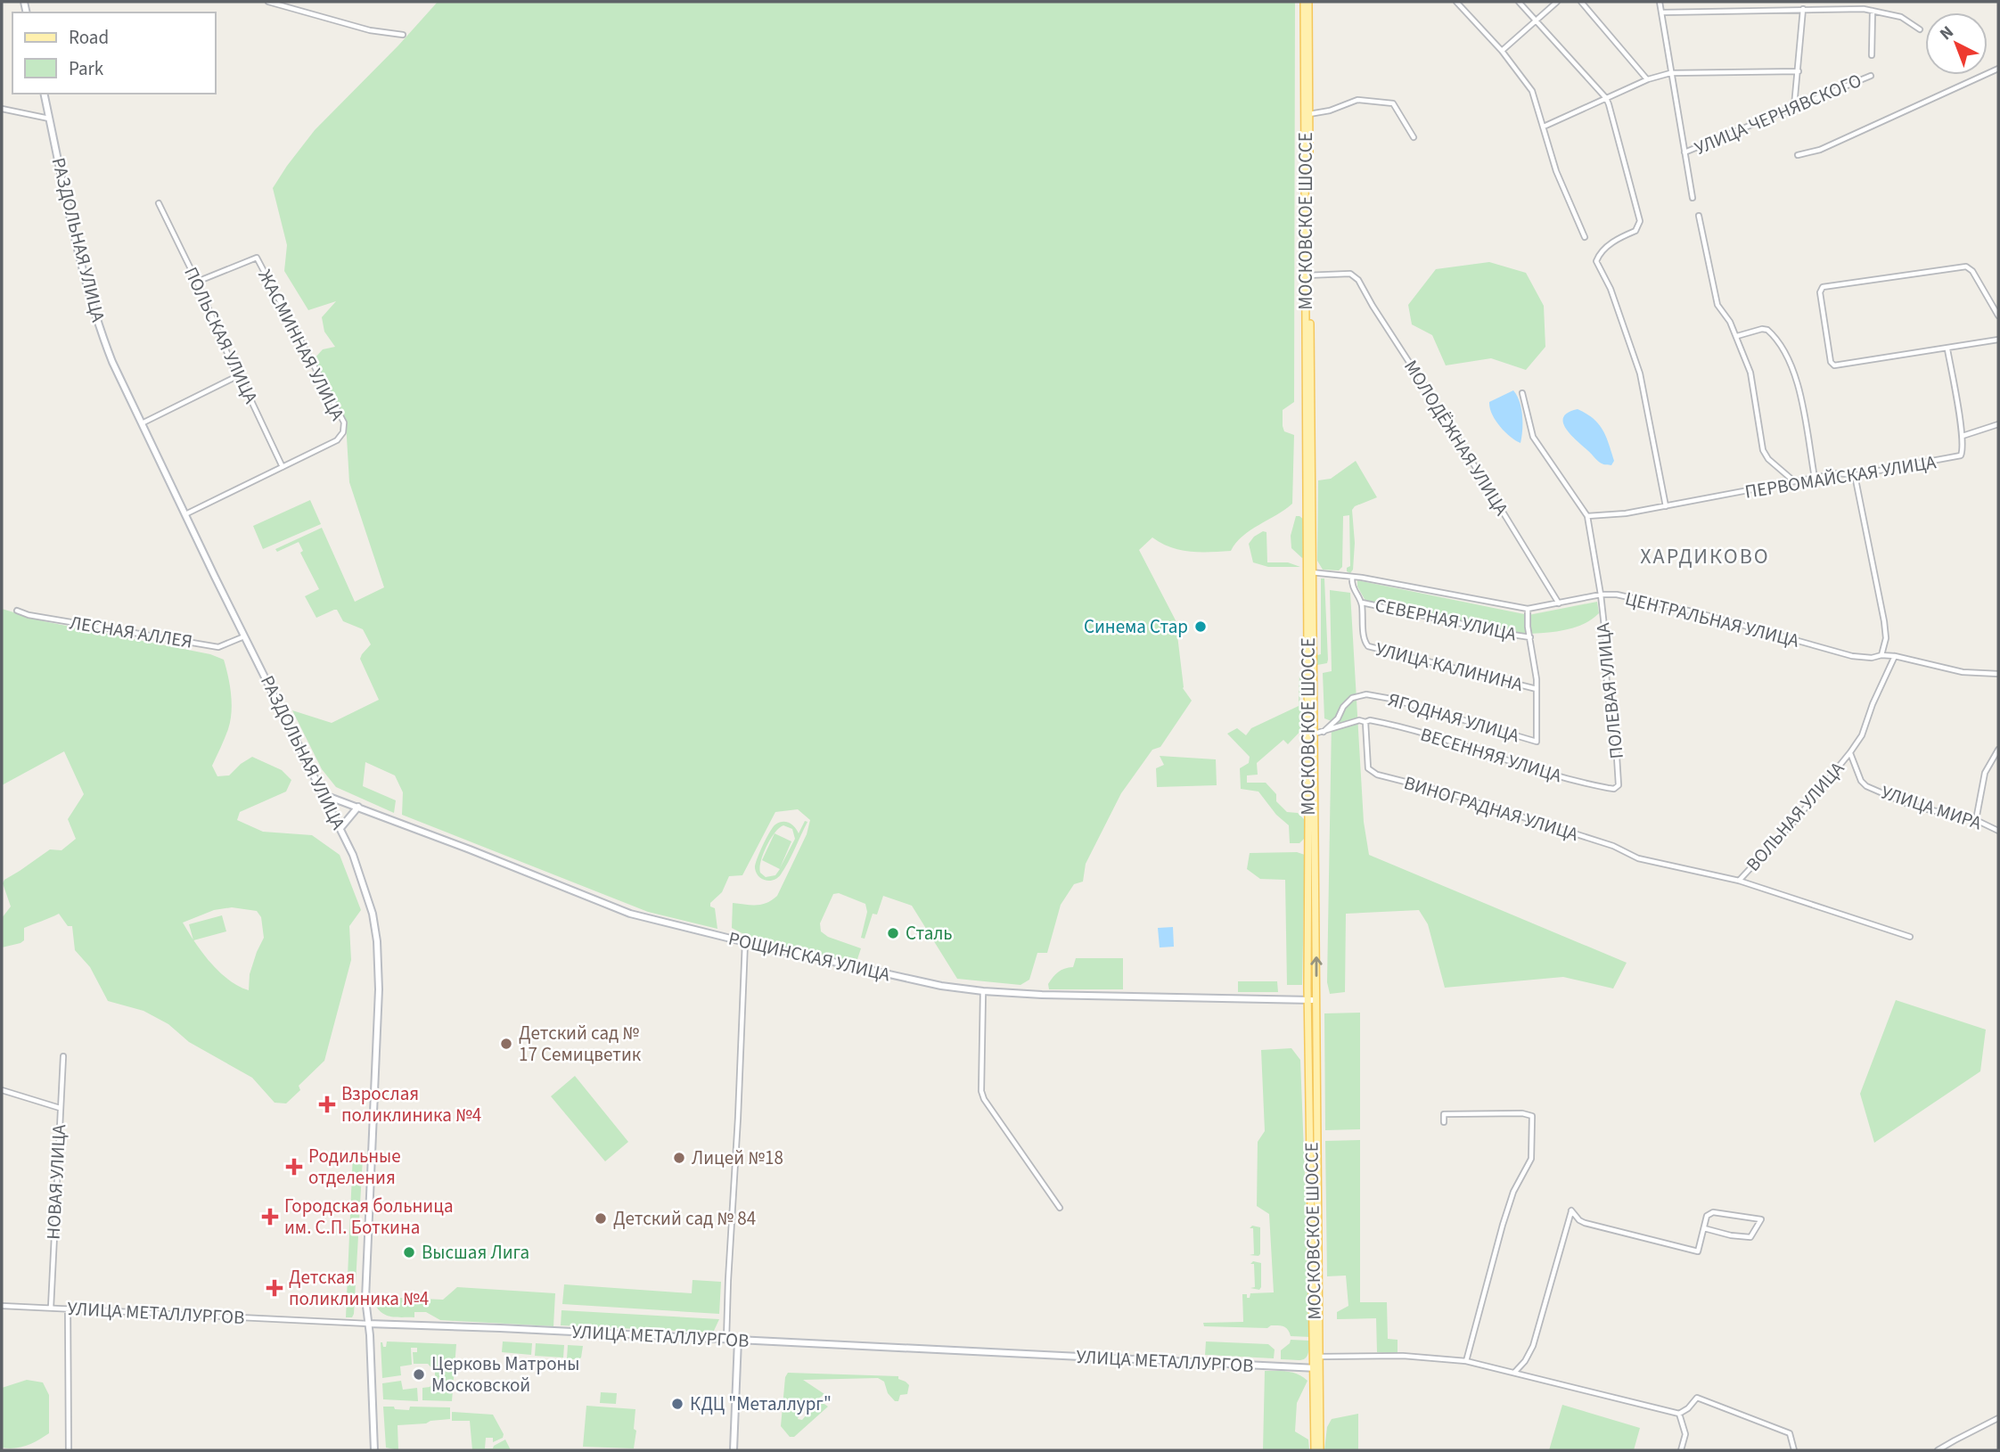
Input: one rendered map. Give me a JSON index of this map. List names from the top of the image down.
{
  "streets": {
    "main road": [
      "МОСКОВСКОЕ ШОССЕ",
      "РАЗДОЛЬНАЯ УЛИЦА",
      "РОЩИНСКАЯ УЛИЦА",
      "УЛИЦА МЕТАЛЛУРГОВ"
    ],
    "street": [
      "УЛИЦА ЧЕРНЯВСКОГО",
      "ПОЛЬСКАЯ УЛИЦА",
      "ЖАСМИННАЯ УЛИЦА",
      "МОЛОДЁЖНАЯ УЛИЦА",
      "ПЕРВОМАЙСКАЯ УЛИЦА",
      "СЕВЕРНАЯ УЛИЦА",
      "ЦЕНТРАЛЬНАЯ УЛИЦА",
      "ЛЕСНАЯ АЛЛЕЯ",
      "УЛИЦА КАЛИНИНА",
      "ПОЛЕВАЯ УЛИЦА",
      "ЯГОДНАЯ УЛИЦА",
      "ВЕСЕННЯЯ УЛИЦА",
      "УЛИЦА МИРА",
      "ВИНОГРАДНАЯ УЛИЦА",
      "ВОЛЬНАЯ УЛИЦА",
      "НОВАЯ УЛИЦА"
    ]
  },
  "crossings": [
    ["МОСКОВСКОЕ ШОССЕ", "МОЛОДЁЖНАЯ УЛИЦА"],
    ["МОСКОВСКОЕ ШОССЕ", "ЦЕНТРАЛЬНАЯ УЛИЦА"],
    ["МОСКОВСКОЕ ШОССЕ", "ЯГОДНАЯ УЛИЦА"],
    ["МОСКОВСКОЕ ШОССЕ", "ВЕСЕННЯЯ УЛИЦА"],
    ["МОСКОВСКОЕ ШОССЕ", "РОЩИНСКАЯ УЛИЦА"],
    ["МОСКОВСКОЕ ШОССЕ", "УЛИЦА МЕТАЛЛУРГОВ"],
    ["РАЗДОЛЬНАЯ УЛИЦА", "ЛЕСНАЯ АЛЛЕЯ"],
    ["РАЗДОЛЬНАЯ УЛИЦА", "РОЩИНСКАЯ УЛИЦА"],
    ["РАЗДОЛЬНАЯ УЛИЦА", "УЛИЦА МЕТАЛЛУРГОВ"],
    ["ПОЛЬСКАЯ УЛИЦА", "ЖАСМИННАЯ УЛИЦА"],
    ["МОЛОДЁЖНАЯ УЛИЦА", "ЦЕНТРАЛЬНАЯ УЛИЦА"],
    ["ПЕРВОМАЙСКАЯ УЛИЦА", "ПОЛЕВАЯ УЛИЦА"],
    ["СЕВЕРНАЯ УЛИЦА", "УЛИЦА КАЛИНИНА"],
    ["ЦЕНТРАЛЬНАЯ УЛИЦА", "ПОЛЕВАЯ УЛИЦА"],
    ["ЦЕНТРАЛЬНАЯ УЛИЦА", "ВОЛЬНАЯ УЛИЦА"],
    ["УЛИЦА КАЛИНИНА", "ЯГОДНАЯ УЛИЦА"],
    ["ПОЛЕВАЯ УЛИЦА", "ВЕСЕННЯЯ УЛИЦА"],
    ["ЯГОДНАЯ УЛИЦА", "ВЕСЕННЯЯ УЛИЦА"],
    ["ВЕСЕННЯЯ УЛИЦА", "ВИНОГРАДНАЯ УЛИЦА"],
    ["УЛИЦА МИРА", "ВОЛЬНАЯ УЛИЦА"],
    ["ВИНОГРАДНАЯ УЛИЦА", "ВОЛЬНАЯ УЛИЦА"],
    ["НОВАЯ УЛИЦА", "УЛИЦА МЕТАЛЛУРГОВ"]
  ],
  "districts": ["ХАРДИКОВО"],
  "places": {
    "other": [
      "Синема Стар",
      "Сталь",
      "Детский сад № 17 Семицветик",
      "Лицей №18",
      "Детский сад № 84",
      "Высшая Лига",
      "Церковь Матроны Московской",
      "КДЦ \"Металлург\""
    ],
    "health": [
      "Взрослая поликлиника №4",
      "Родильные отделения",
      "Городская больница им. С.П. Боткина",
      "Детская поликлиника №4"
    ]
  },
  "legend": ["Road", "Park"],
  "north": "top left"
}
